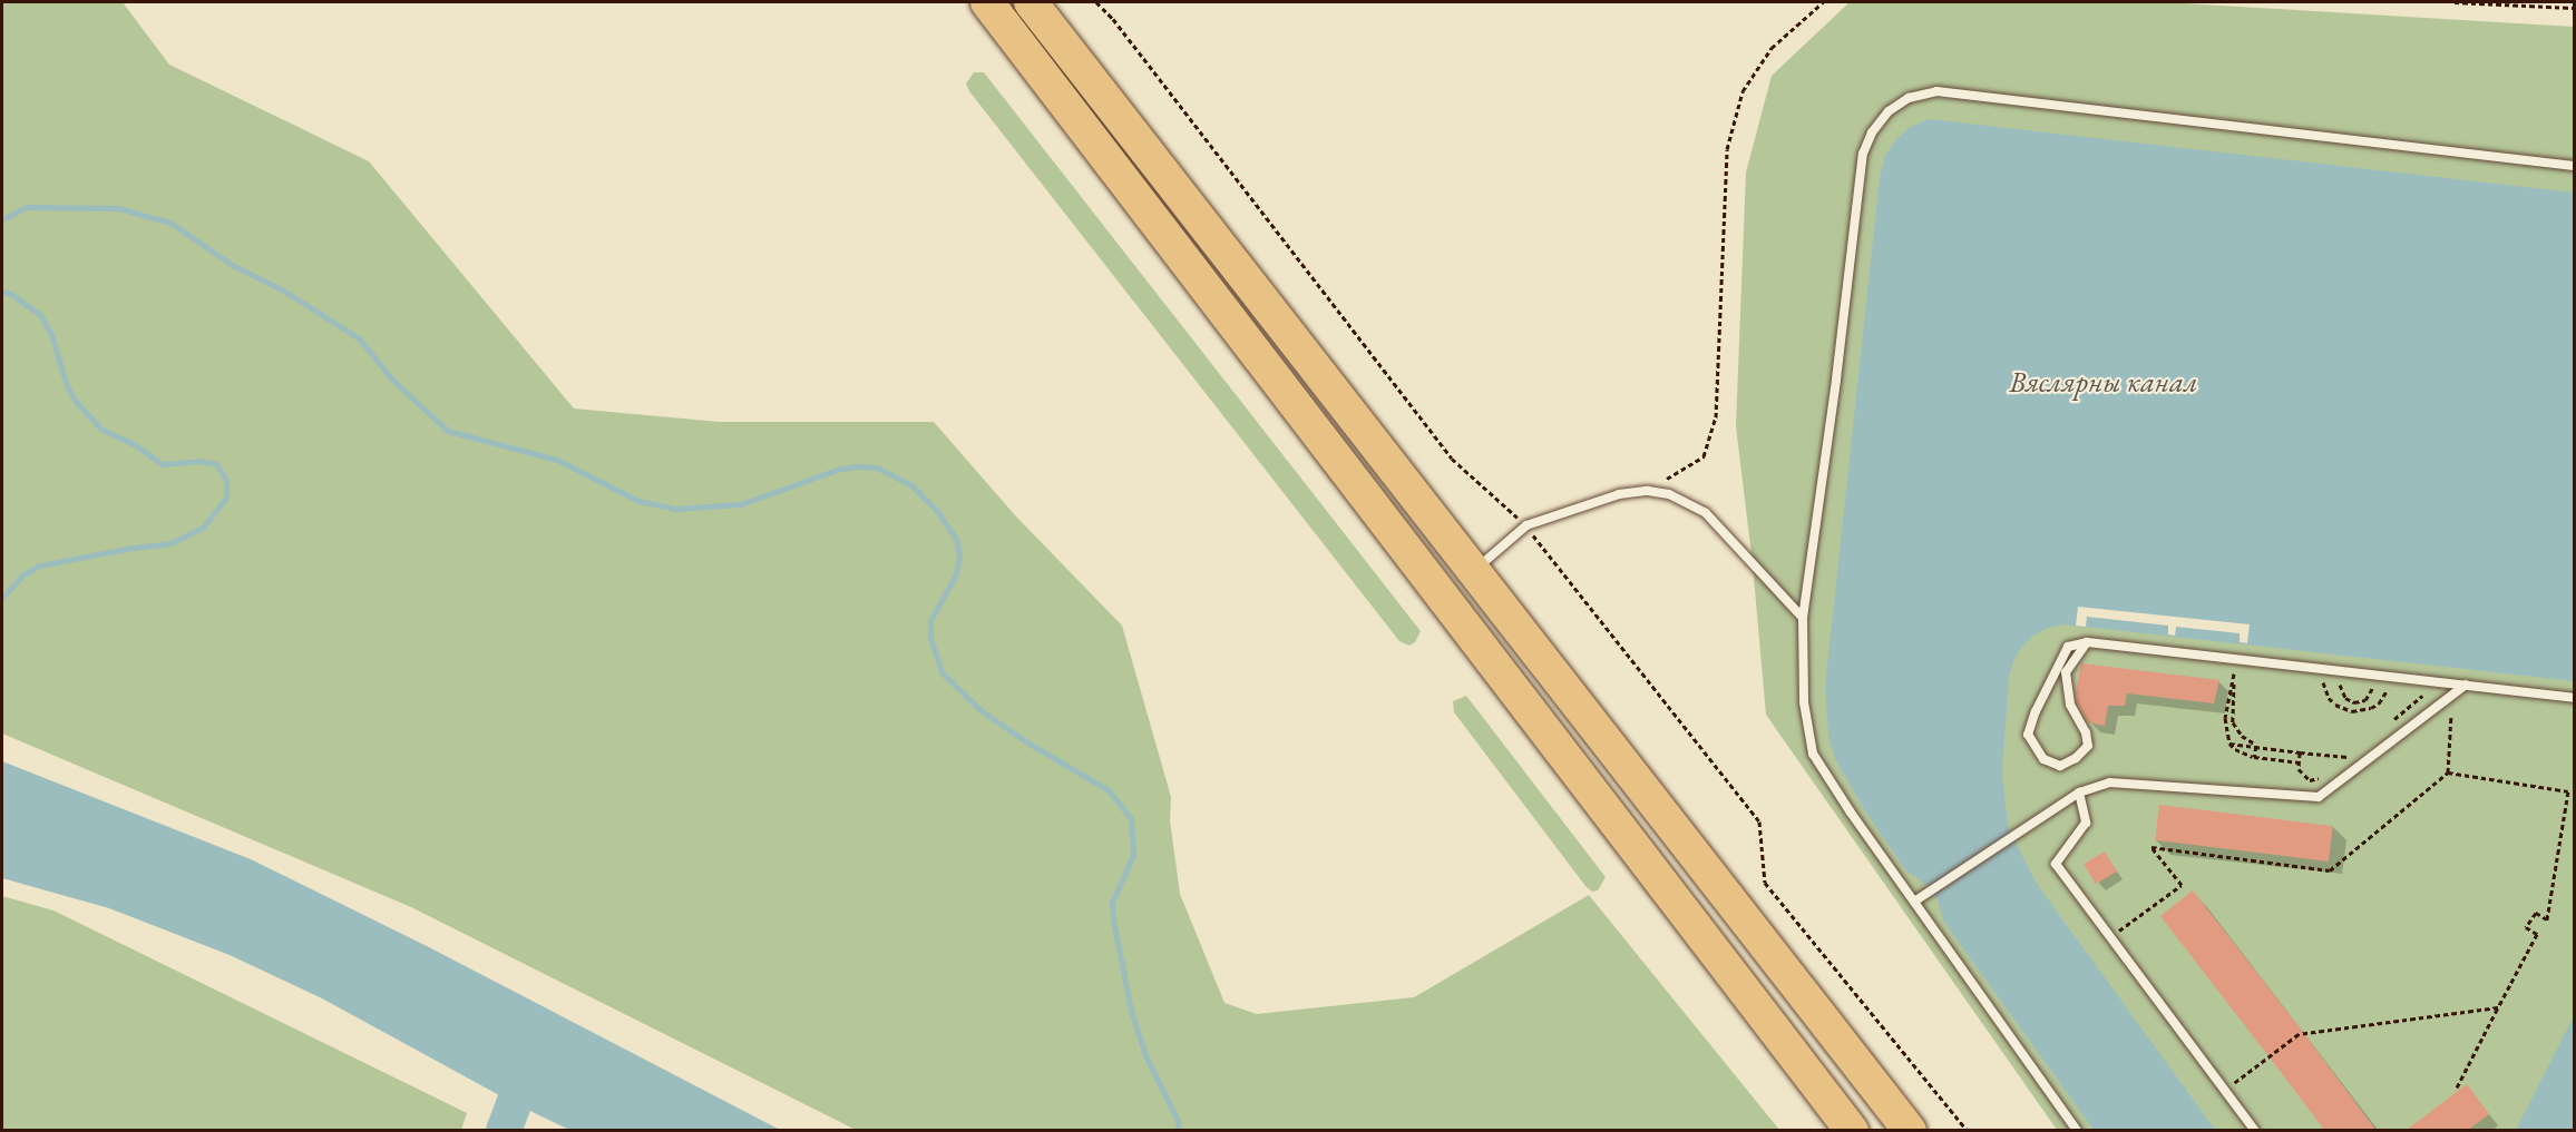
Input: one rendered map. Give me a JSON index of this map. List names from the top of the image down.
{
  "water": ["Вяслярны канал"]
}
